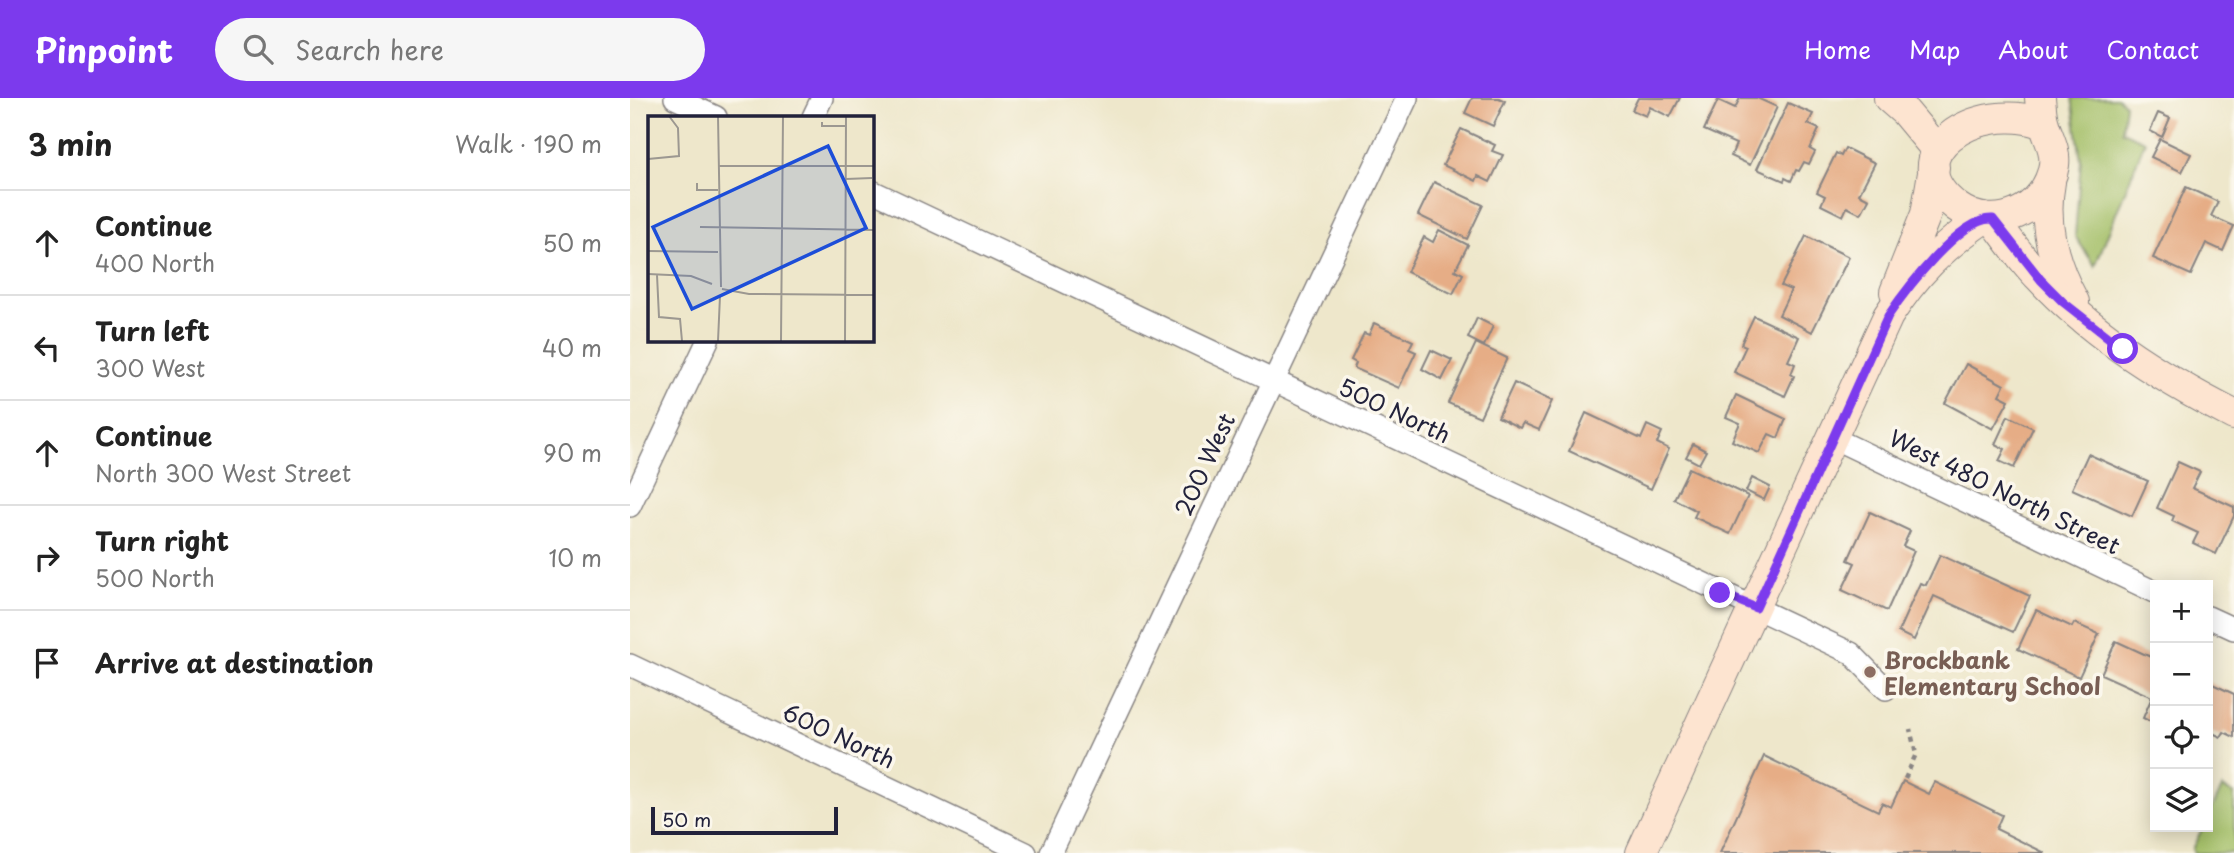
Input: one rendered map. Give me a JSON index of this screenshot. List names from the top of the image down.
{
  "streets": {
    "street": [
      "500 North",
      "200 West",
      "West 480 North Street",
      "600 North"
    ]
  },
  "crossings": [
    ["500 North", "200 West"]
  ],
  "places": ["Brockbank Elementary School"],
  "scale_bar": "50 m",
  "page": {
    "header": "Pinpoint",
    "search": "Search here",
    "nav": [
      "Home",
      "Map",
      "About",
      "Contact"
    ],
    "heading": ["3 min", "Walk · 190 m"],
    "list": [
      ["Continue", "400 North", "50 m"],
      ["Turn left", "300 West", "40 m"],
      ["Continue", "North 300 West Street", "90 m"],
      ["Turn right", "500 North", "10 m"],
      "Arrive at destination"
    ],
    "map_buttons": ["+", "−"],
    "scale": "50 m"
  }
}
